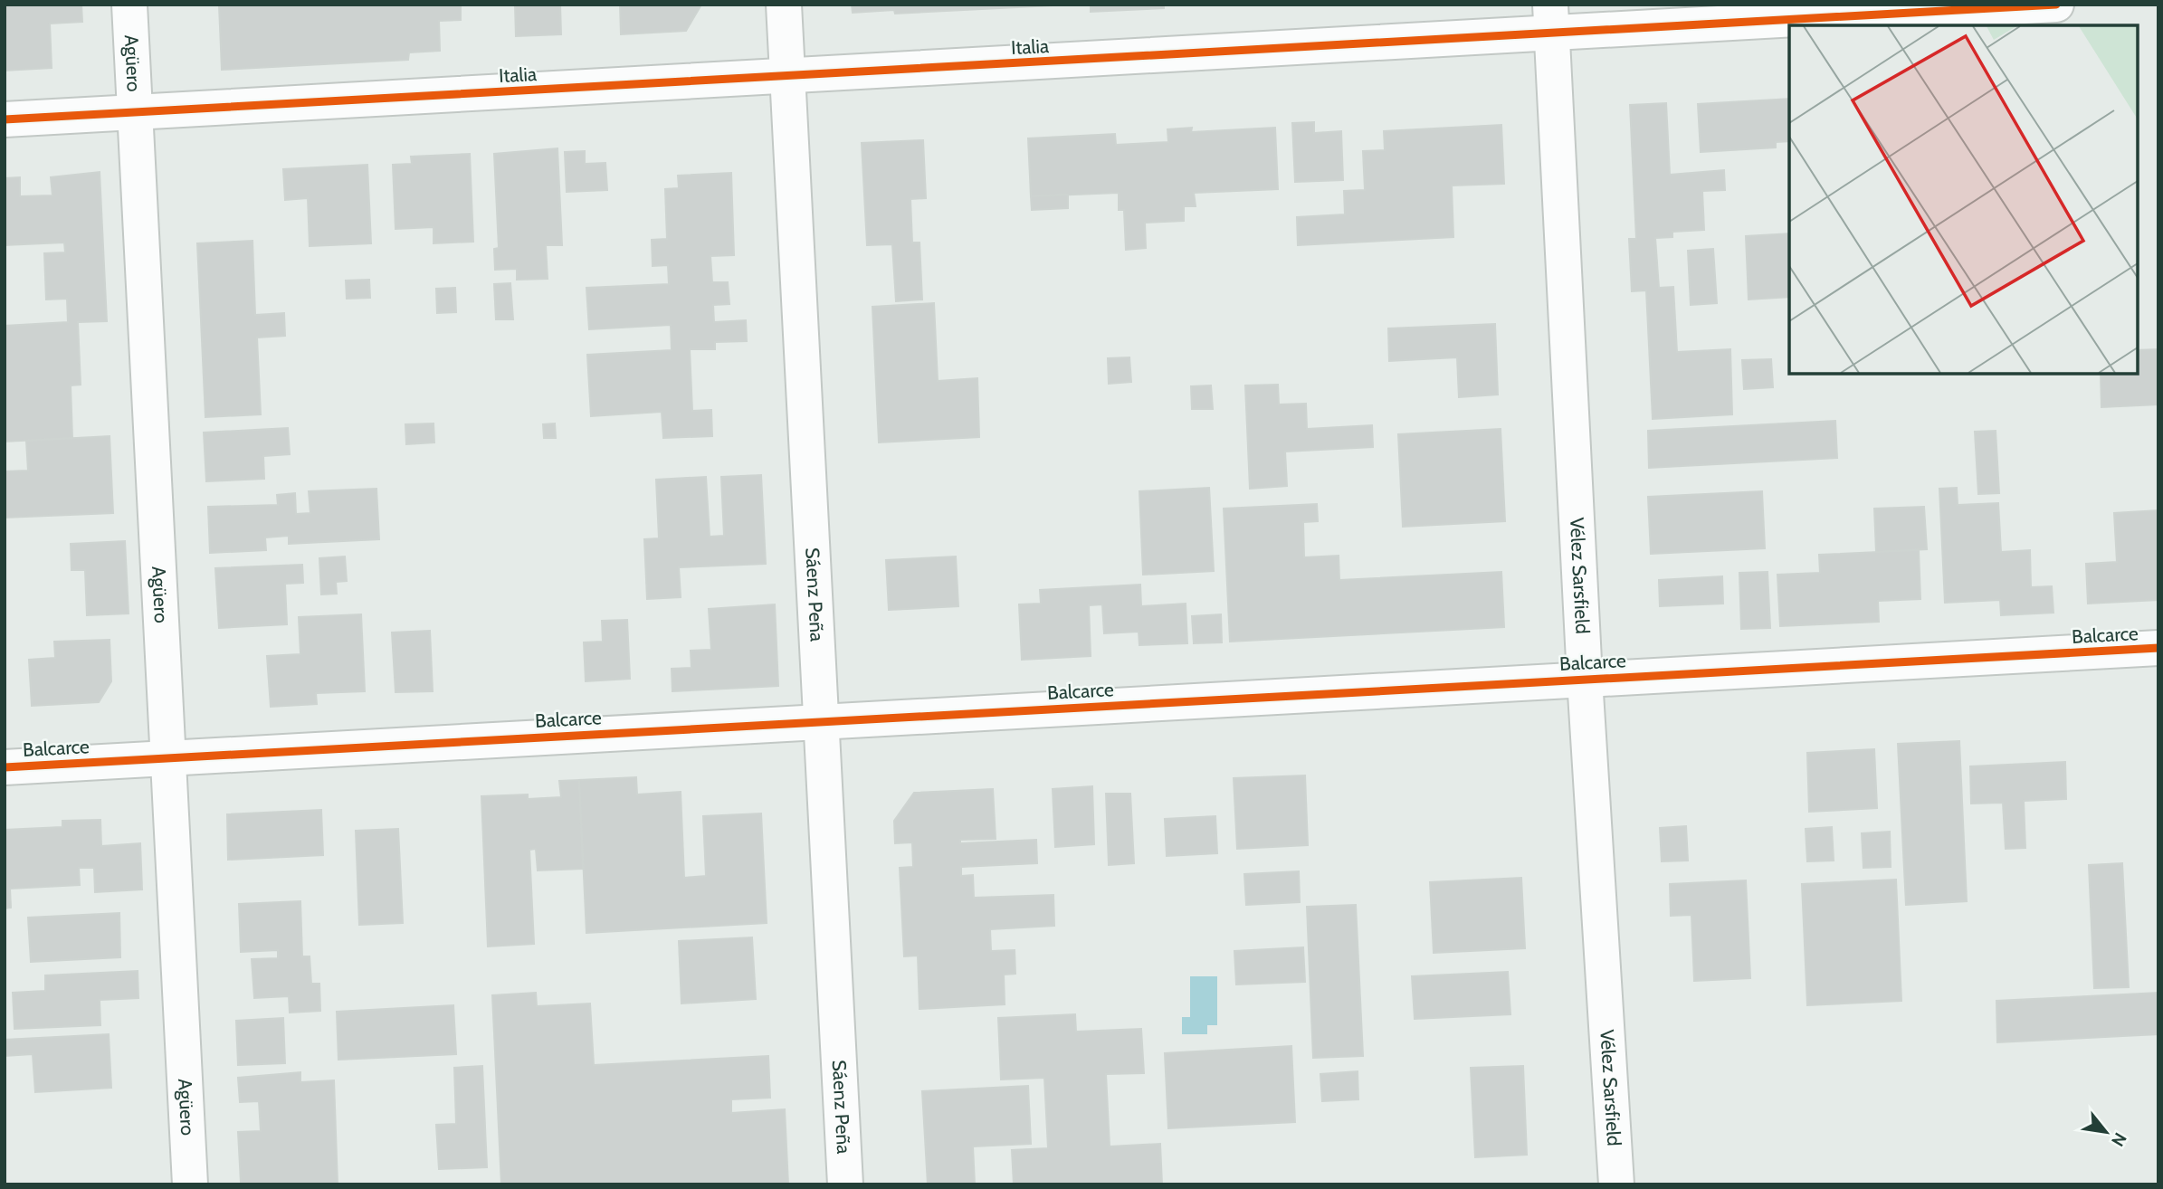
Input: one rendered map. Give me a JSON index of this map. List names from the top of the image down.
{
  "streets": {
    "street": [
      "Italia",
      "Agüero",
      "Vélez Sarsfield",
      "Sáenz Peña",
      "Balcarce"
    ]
  },
  "crossings": [
    ["Italia", "Agüero"],
    ["Italia", "Vélez Sarsfield"],
    ["Italia", "Sáenz Peña"],
    ["Agüero", "Balcarce"],
    ["Vélez Sarsfield", "Balcarce"],
    ["Sáenz Peña", "Balcarce"]
  ],
  "north": "bottom right"
}
